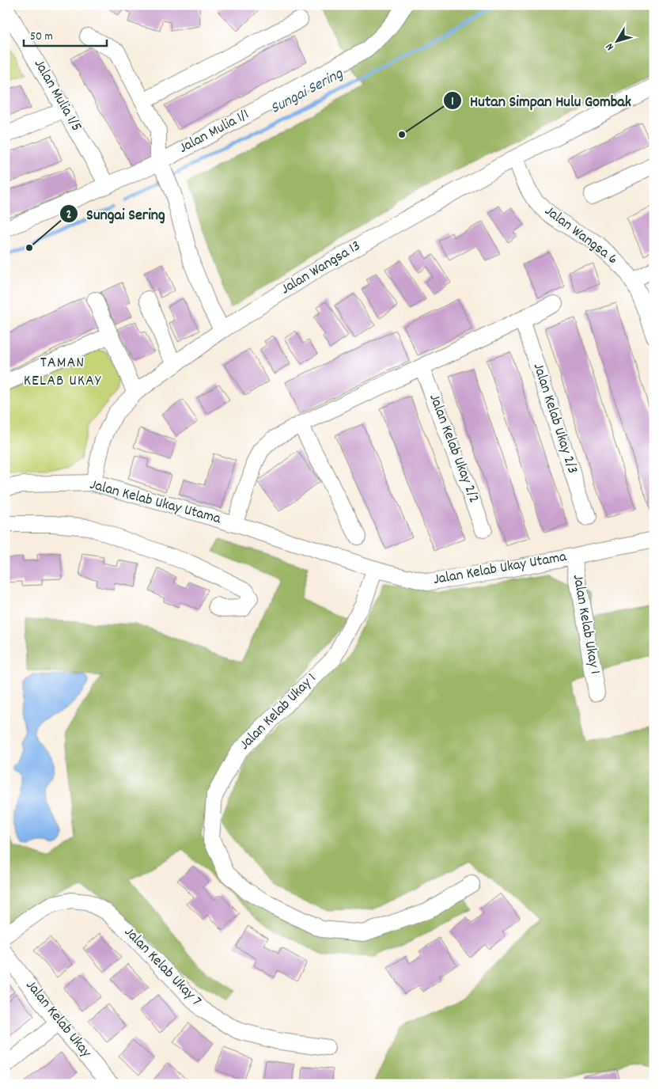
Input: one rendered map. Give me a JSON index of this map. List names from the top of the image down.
{
  "streets": {
    "street": [
      "Jalan Mulia 1/5",
      "Jalan Mulia 1/1",
      "Jalan Wangsa 6",
      "Jalan Wangsa 13",
      "Jalan Kelab Ukay 2/3",
      "Jalan Kelab Ukay 2/2",
      "Jalan Kelab Ukay Utama",
      "Jalan Kelab Ukay 1",
      "Jalan Kelab Ukay 7",
      "Jalan Kelab Ukay"
    ]
  },
  "crossings": [
    ["Jalan Mulia 1/5", "Jalan Mulia 1/1"],
    ["Jalan Wangsa 6", "Jalan Wangsa 13"],
    ["Jalan Wangsa 13", "Jalan Kelab Ukay Utama"],
    ["Jalan Kelab Ukay 2/3", "Jalan Kelab Ukay Utama"],
    ["Jalan Kelab Ukay 2/2", "Jalan Kelab Ukay Utama"],
    ["Jalan Kelab Ukay Utama", "Jalan Kelab Ukay 1"]
  ],
  "districts": ["TAMAN KELAB UKAY"],
  "water": ["Sungai Sering"],
  "places": ["Hutan Simpan Hulu Gombak", "Sungai Sering"],
  "scale_bar": "50 m",
  "north": "bottom left"
}
